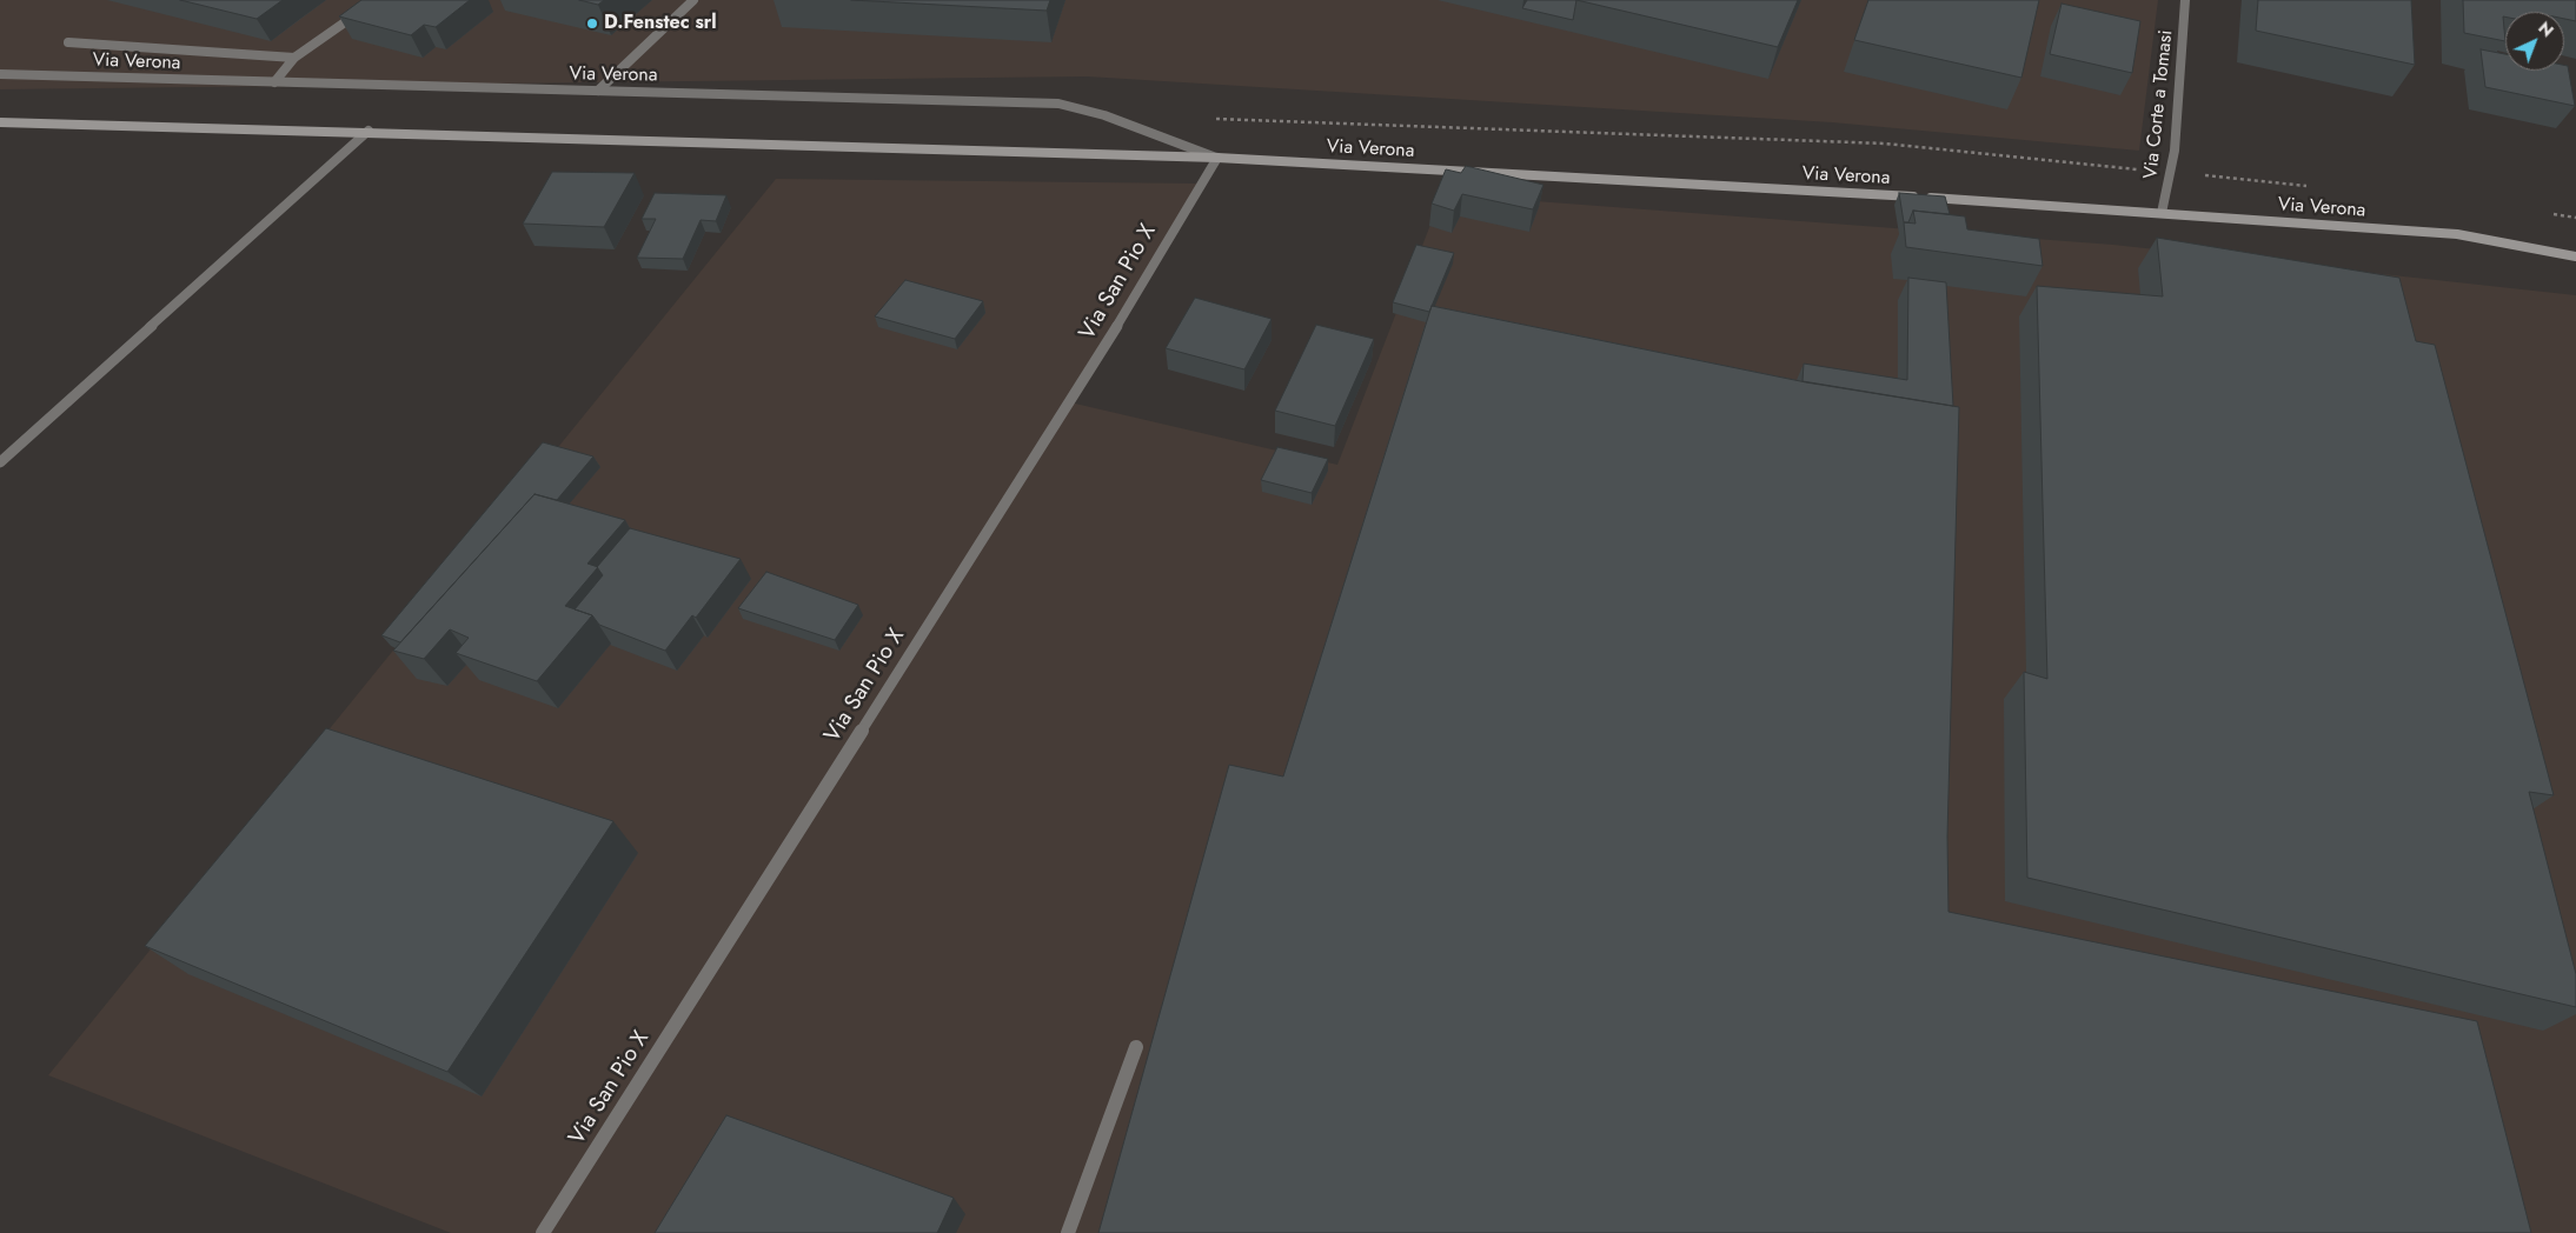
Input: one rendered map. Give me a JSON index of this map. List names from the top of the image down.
{
  "streets": {
    "main road": ["Via Verona"],
    "street": ["Via Corte a Tomasi", "Via San Pio X"]
  },
  "crossings": [
    ["Via Verona", "Via Corte a Tomasi"],
    ["Via Verona", "Via San Pio X"]
  ],
  "places": ["D.Fenstec srl"],
  "north": "top right"
}
